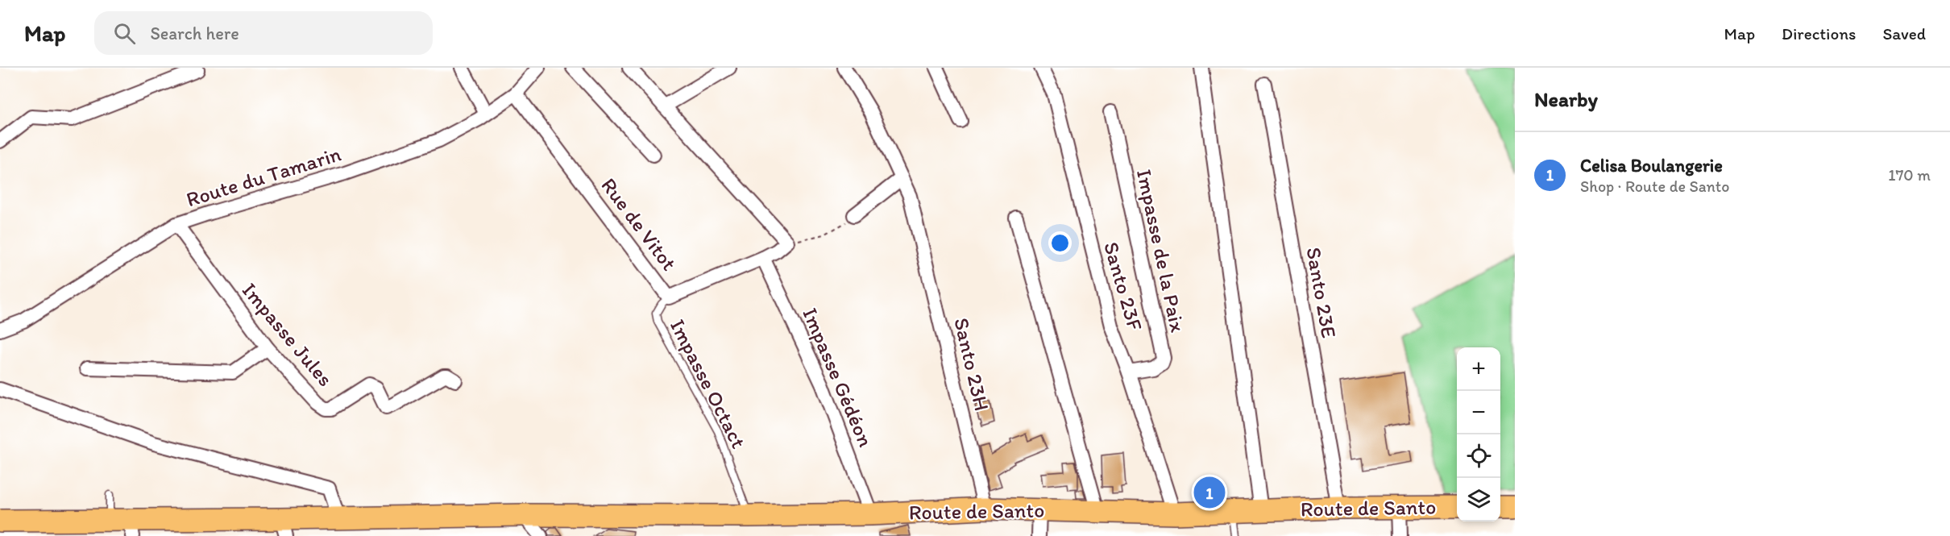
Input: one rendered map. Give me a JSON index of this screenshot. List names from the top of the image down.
{
  "streets": {
    "main road": ["Route de Santo"],
    "street": [
      "Route du Tamarin",
      "Rue de Vitot",
      "Impasse de la Paix",
      "Santo 23F",
      "Santo 23E",
      "Impasse Jules",
      "Santo 23H",
      "Impasse Gédéon"
    ],
    "lane": ["Impasse Octact"]
  },
  "crossings": [
    ["Route du Tamarin", "Rue de Vitot"],
    ["Route du Tamarin", "Impasse Jules"],
    ["Rue de Vitot", "Impasse Gédéon"],
    ["Rue de Vitot", "Impasse Octact"],
    ["Impasse de la Paix", "Santo 23F"],
    ["Santo 23F", "Route de Santo"],
    ["Santo 23E", "Route de Santo"],
    ["Santo 23H", "Route de Santo"],
    ["Impasse Gédéon", "Route de Santo"],
    ["Impasse Octact", "Route de Santo"]
  ],
  "page": {
    "header": "Map",
    "search": "Search here",
    "nav": ["Map", "Directions", "Saved"],
    "heading": "Nearby",
    "list": [
      {
        "mark": "1",
        "name": "Celisa Boulangerie",
        "note": "Shop · Route de Santo",
        "value": "170 m"
      }
    ],
    "map_buttons": ["+", "−"],
    "pins": "1"
  }
}
